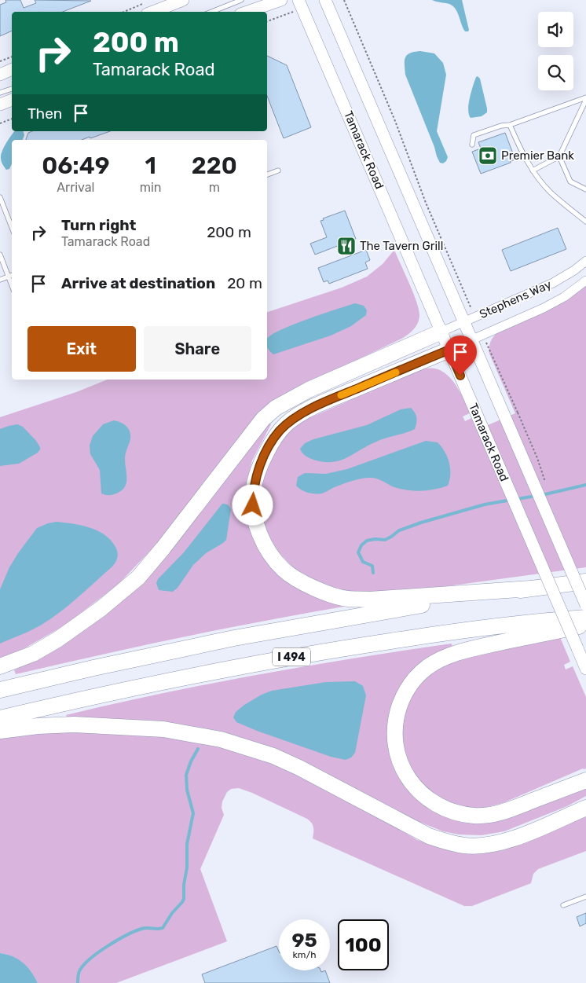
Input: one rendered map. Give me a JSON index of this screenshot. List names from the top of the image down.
{
  "streets": {
    "highway": ["I 494"],
    "street": ["Tamarack Road", "Stephens Way"]
  },
  "crossings": [
    ["Tamarack Road", "Stephens Way"]
  ],
  "places": {
    "bank": ["Premier Bank"],
    "restaurant": ["The Tavern Grill"]
  },
  "page": {
    "turn": ["200 m", "Tamarack Road"],
    "then": "Then",
    "eta": [
      "06:49",
      "Arrival",
      "1",
      "min",
      "220",
      "m"
    ],
    "list": [
      {
        "name": "Turn right",
        "note": "Tamarack Road",
        "value": "200 m"
      },
      {
        "name": "Arrive at destination",
        "value": "20 m"
      }
    ],
    "buttons": ["Exit", "Share"],
    "speed": "95 km/h",
    "limit": "100"
  }
}
